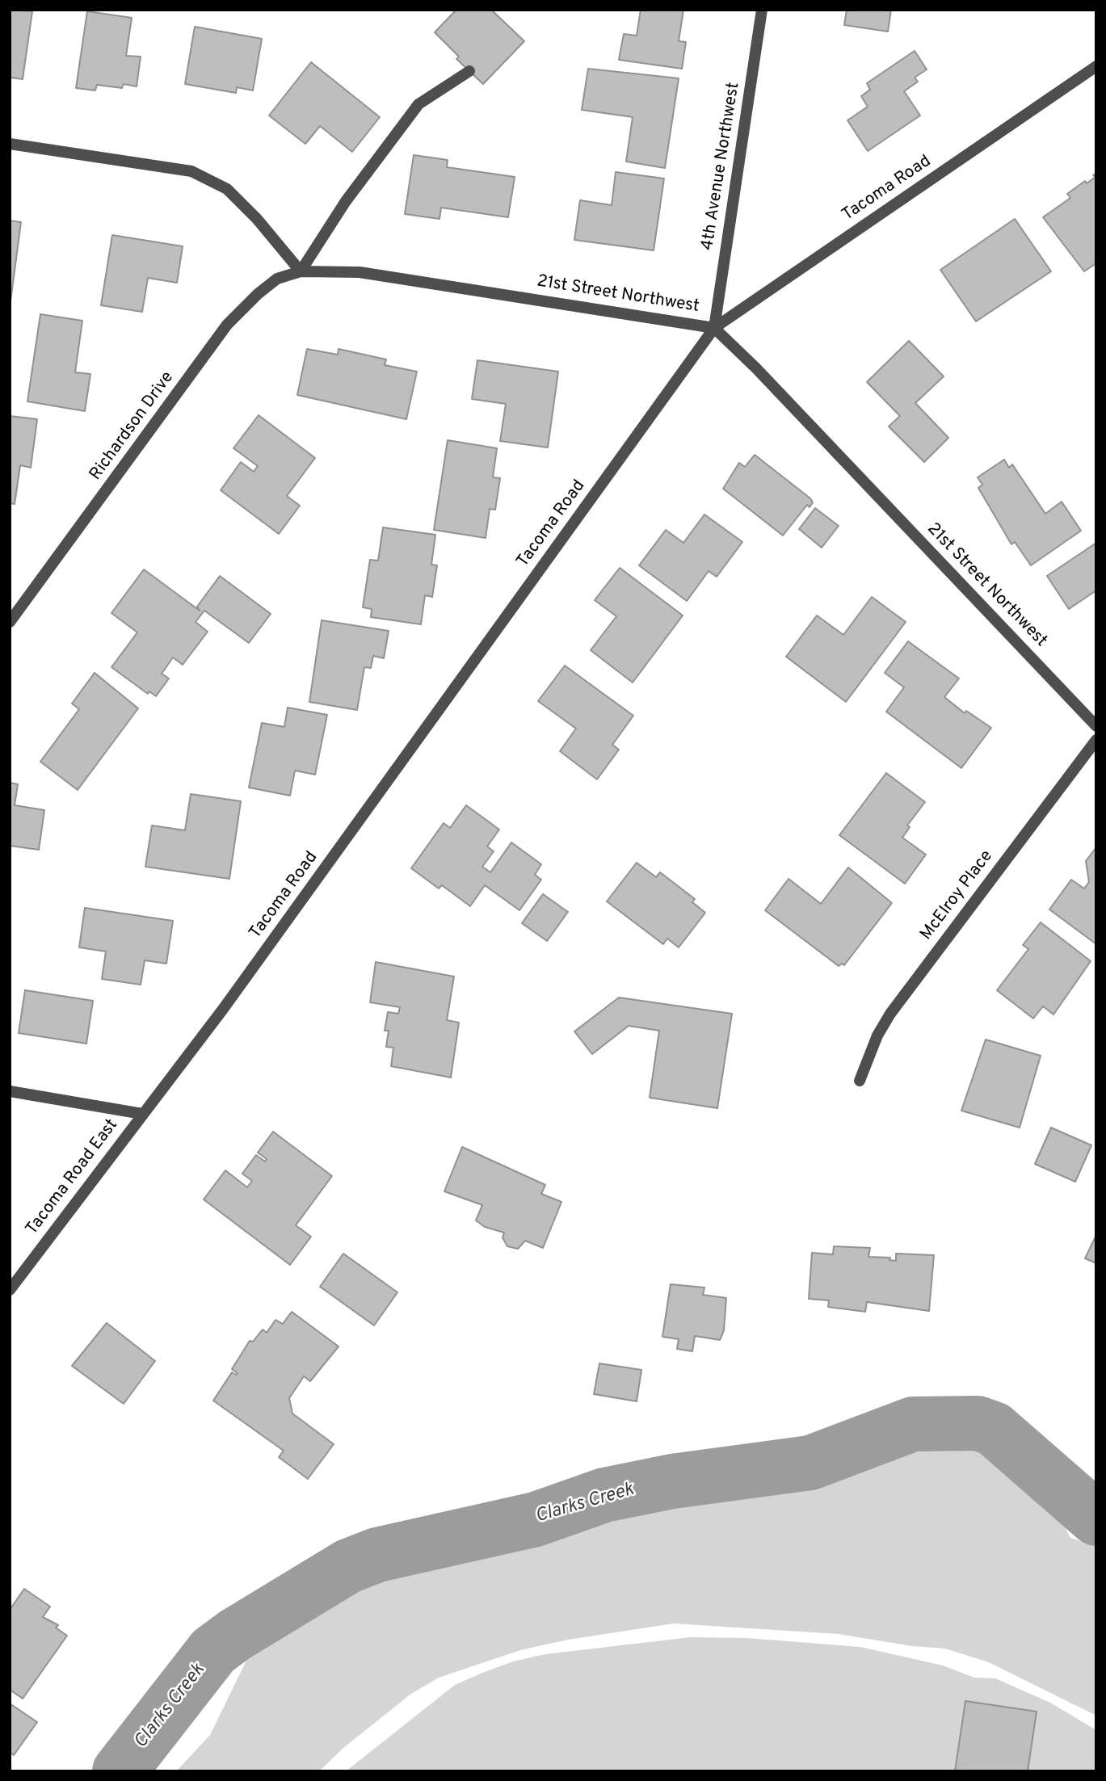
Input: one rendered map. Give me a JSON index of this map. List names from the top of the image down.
{
  "streets": {
    "street": [
      "4th Avenue Northwest",
      "Tacoma Road",
      "21st Street Northwest",
      "Richardson Drive",
      "McElroy Place",
      "Tacoma Road East"
    ]
  },
  "crossings": [
    ["4th Avenue Northwest", "Tacoma Road"],
    ["4th Avenue Northwest", "21st Street Northwest"],
    ["Tacoma Road", "21st Street Northwest"],
    ["Tacoma Road", "Tacoma Road East"],
    ["21st Street Northwest", "Richardson Drive"]
  ],
  "water": ["Clarks Creek"]
}
